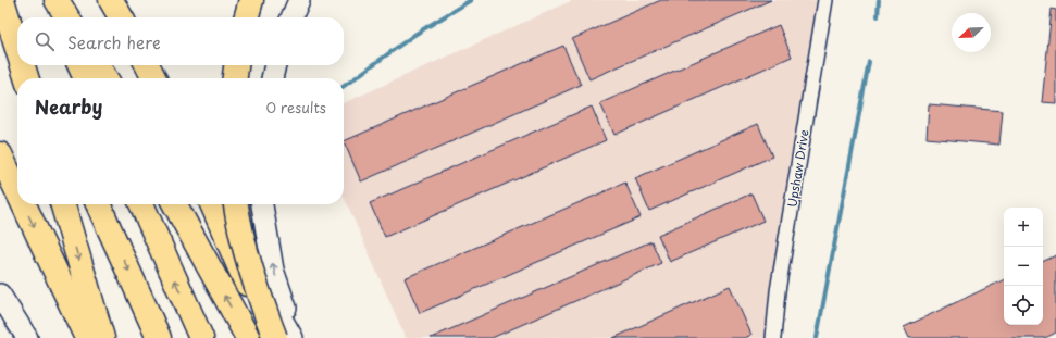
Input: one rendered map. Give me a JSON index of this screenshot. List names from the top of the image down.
{
  "streets": {
    "street": ["Upshaw Drive"]
  },
  "north": "bottom left",
  "page": {
    "search": "Search here",
    "heading": ["Nearby", "0 results"],
    "map_buttons": ["+", "−"]
  }
}
